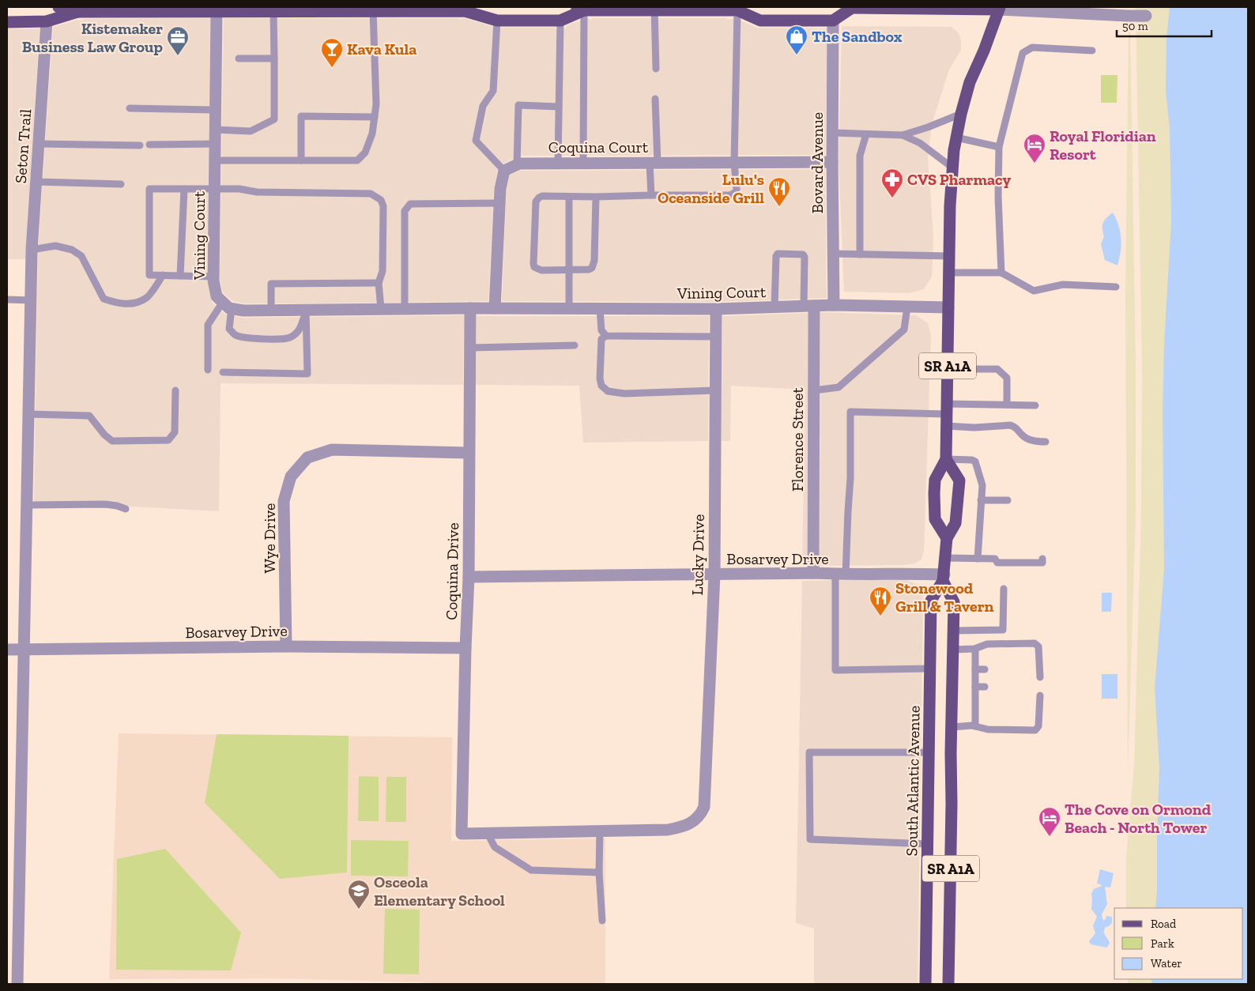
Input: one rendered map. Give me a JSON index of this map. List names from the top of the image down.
{
  "streets": {
    "main road": ["SR A1A", "South Atlantic Avenue"],
    "street": [
      "Seton Trail",
      "Coquina Court",
      "Bovard Avenue",
      "Vining Court",
      "Florence Street",
      "Wye Drive",
      "Lucky Drive",
      "Bosarvey Drive",
      "Coquina Drive"
    ]
  },
  "crossings": [
    ["Seton Trail", "Bosarvey Drive"],
    ["Coquina Court", "Bovard Avenue"],
    ["Bovard Avenue", "Vining Court"],
    ["Vining Court", "SR A1A"],
    ["Vining Court", "Florence Street"],
    ["Vining Court", "Lucky Drive"],
    ["Vining Court", "Coquina Drive"],
    ["SR A1A", "Bosarvey Drive"],
    ["SR A1A", "South Atlantic Avenue"],
    ["Florence Street", "Bosarvey Drive"],
    ["Wye Drive", "Bosarvey Drive"],
    ["Wye Drive", "Coquina Drive"],
    ["Lucky Drive", "Bosarvey Drive"],
    ["Lucky Drive", "Coquina Drive"],
    ["Bosarvey Drive", "Coquina Drive"],
    ["Bosarvey Drive", "South Atlantic Avenue"]
  ],
  "places": {
    "shop": ["The Sandbox"],
    "office": ["Kistemaker Business Law Group"],
    "bar": ["Kava Kula"],
    "hotel": ["Royal Floridian Resort", "The Cove on Ormond Beach - North Tower"],
    "pharmacy": ["CVS Pharmacy"],
    "restaurant": ["Lulu's Oceanside Grill", "Stonewood Grill & Tavern"],
    "school or university": ["Osceola Elementary School"]
  },
  "legend": ["Road", "Park", "Water"],
  "scale_bar": "50 m"
}
